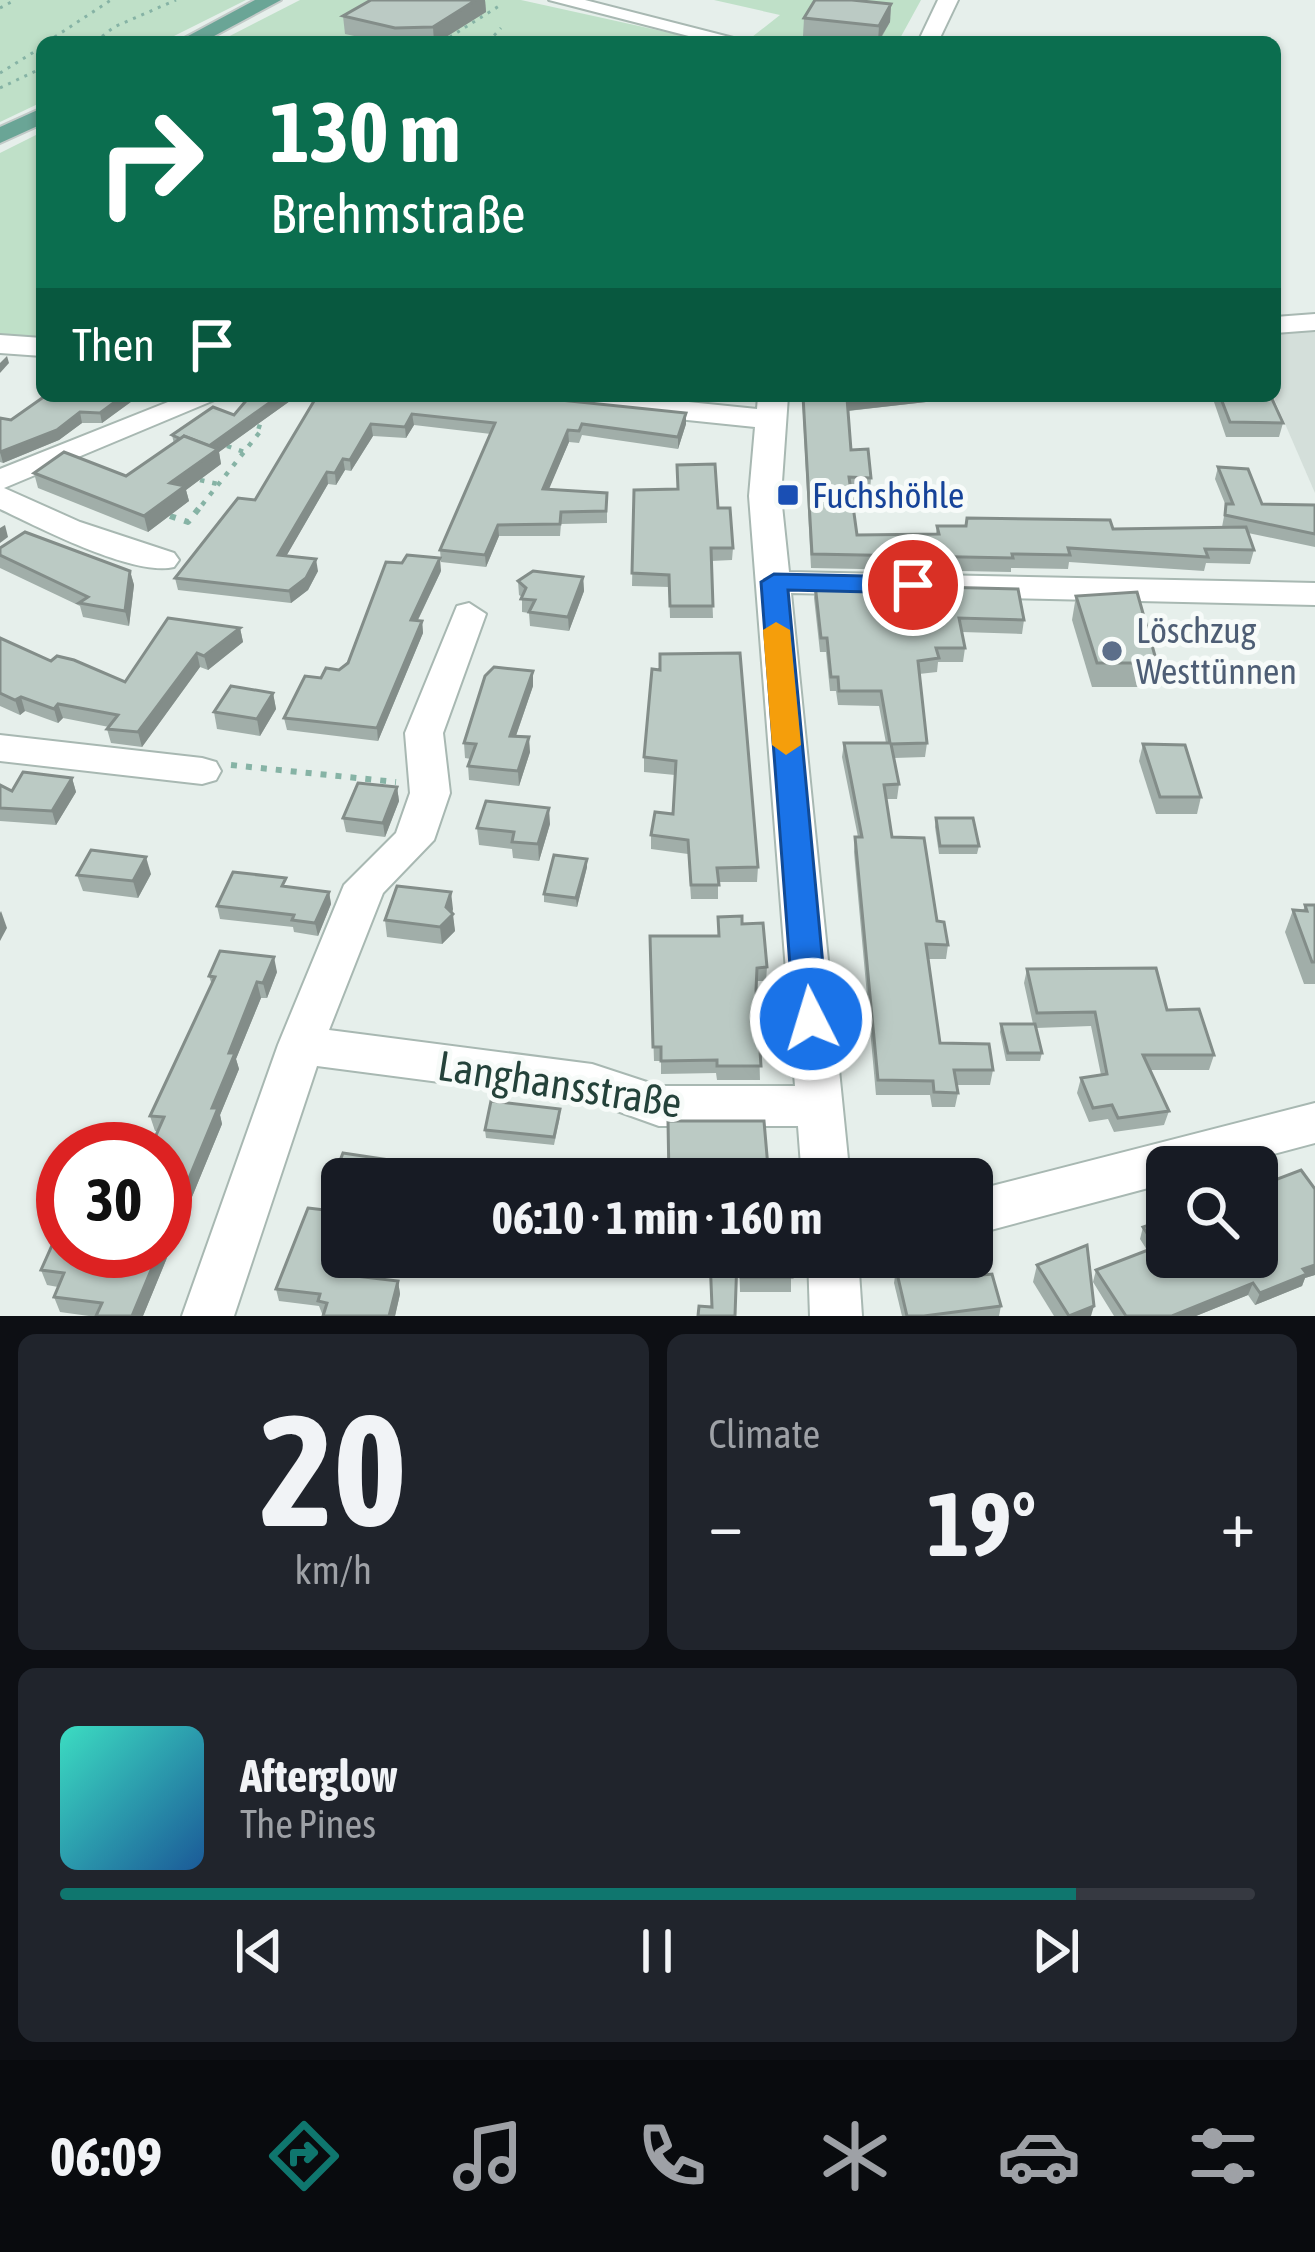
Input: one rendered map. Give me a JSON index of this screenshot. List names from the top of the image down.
{
  "streets": {
    "street": ["Langhansstraße"]
  },
  "places": {
    "transit": ["Fuchshöhle"],
    "other": ["Löschzug Westtünnen"]
  },
  "page": {
    "turn": ["130 m", "Brehmstraße"],
    "then": "Then",
    "limit": "30",
    "trip": "06:10 · 1 min · 160 m",
    "tile": [
      ["20", "km/h"],
      "Climate"
    ],
    "heat": ["−", "19°", "+"],
    "song": ["Afterglow", "The Pines"],
    "tabs": "06:09"
  }
}
